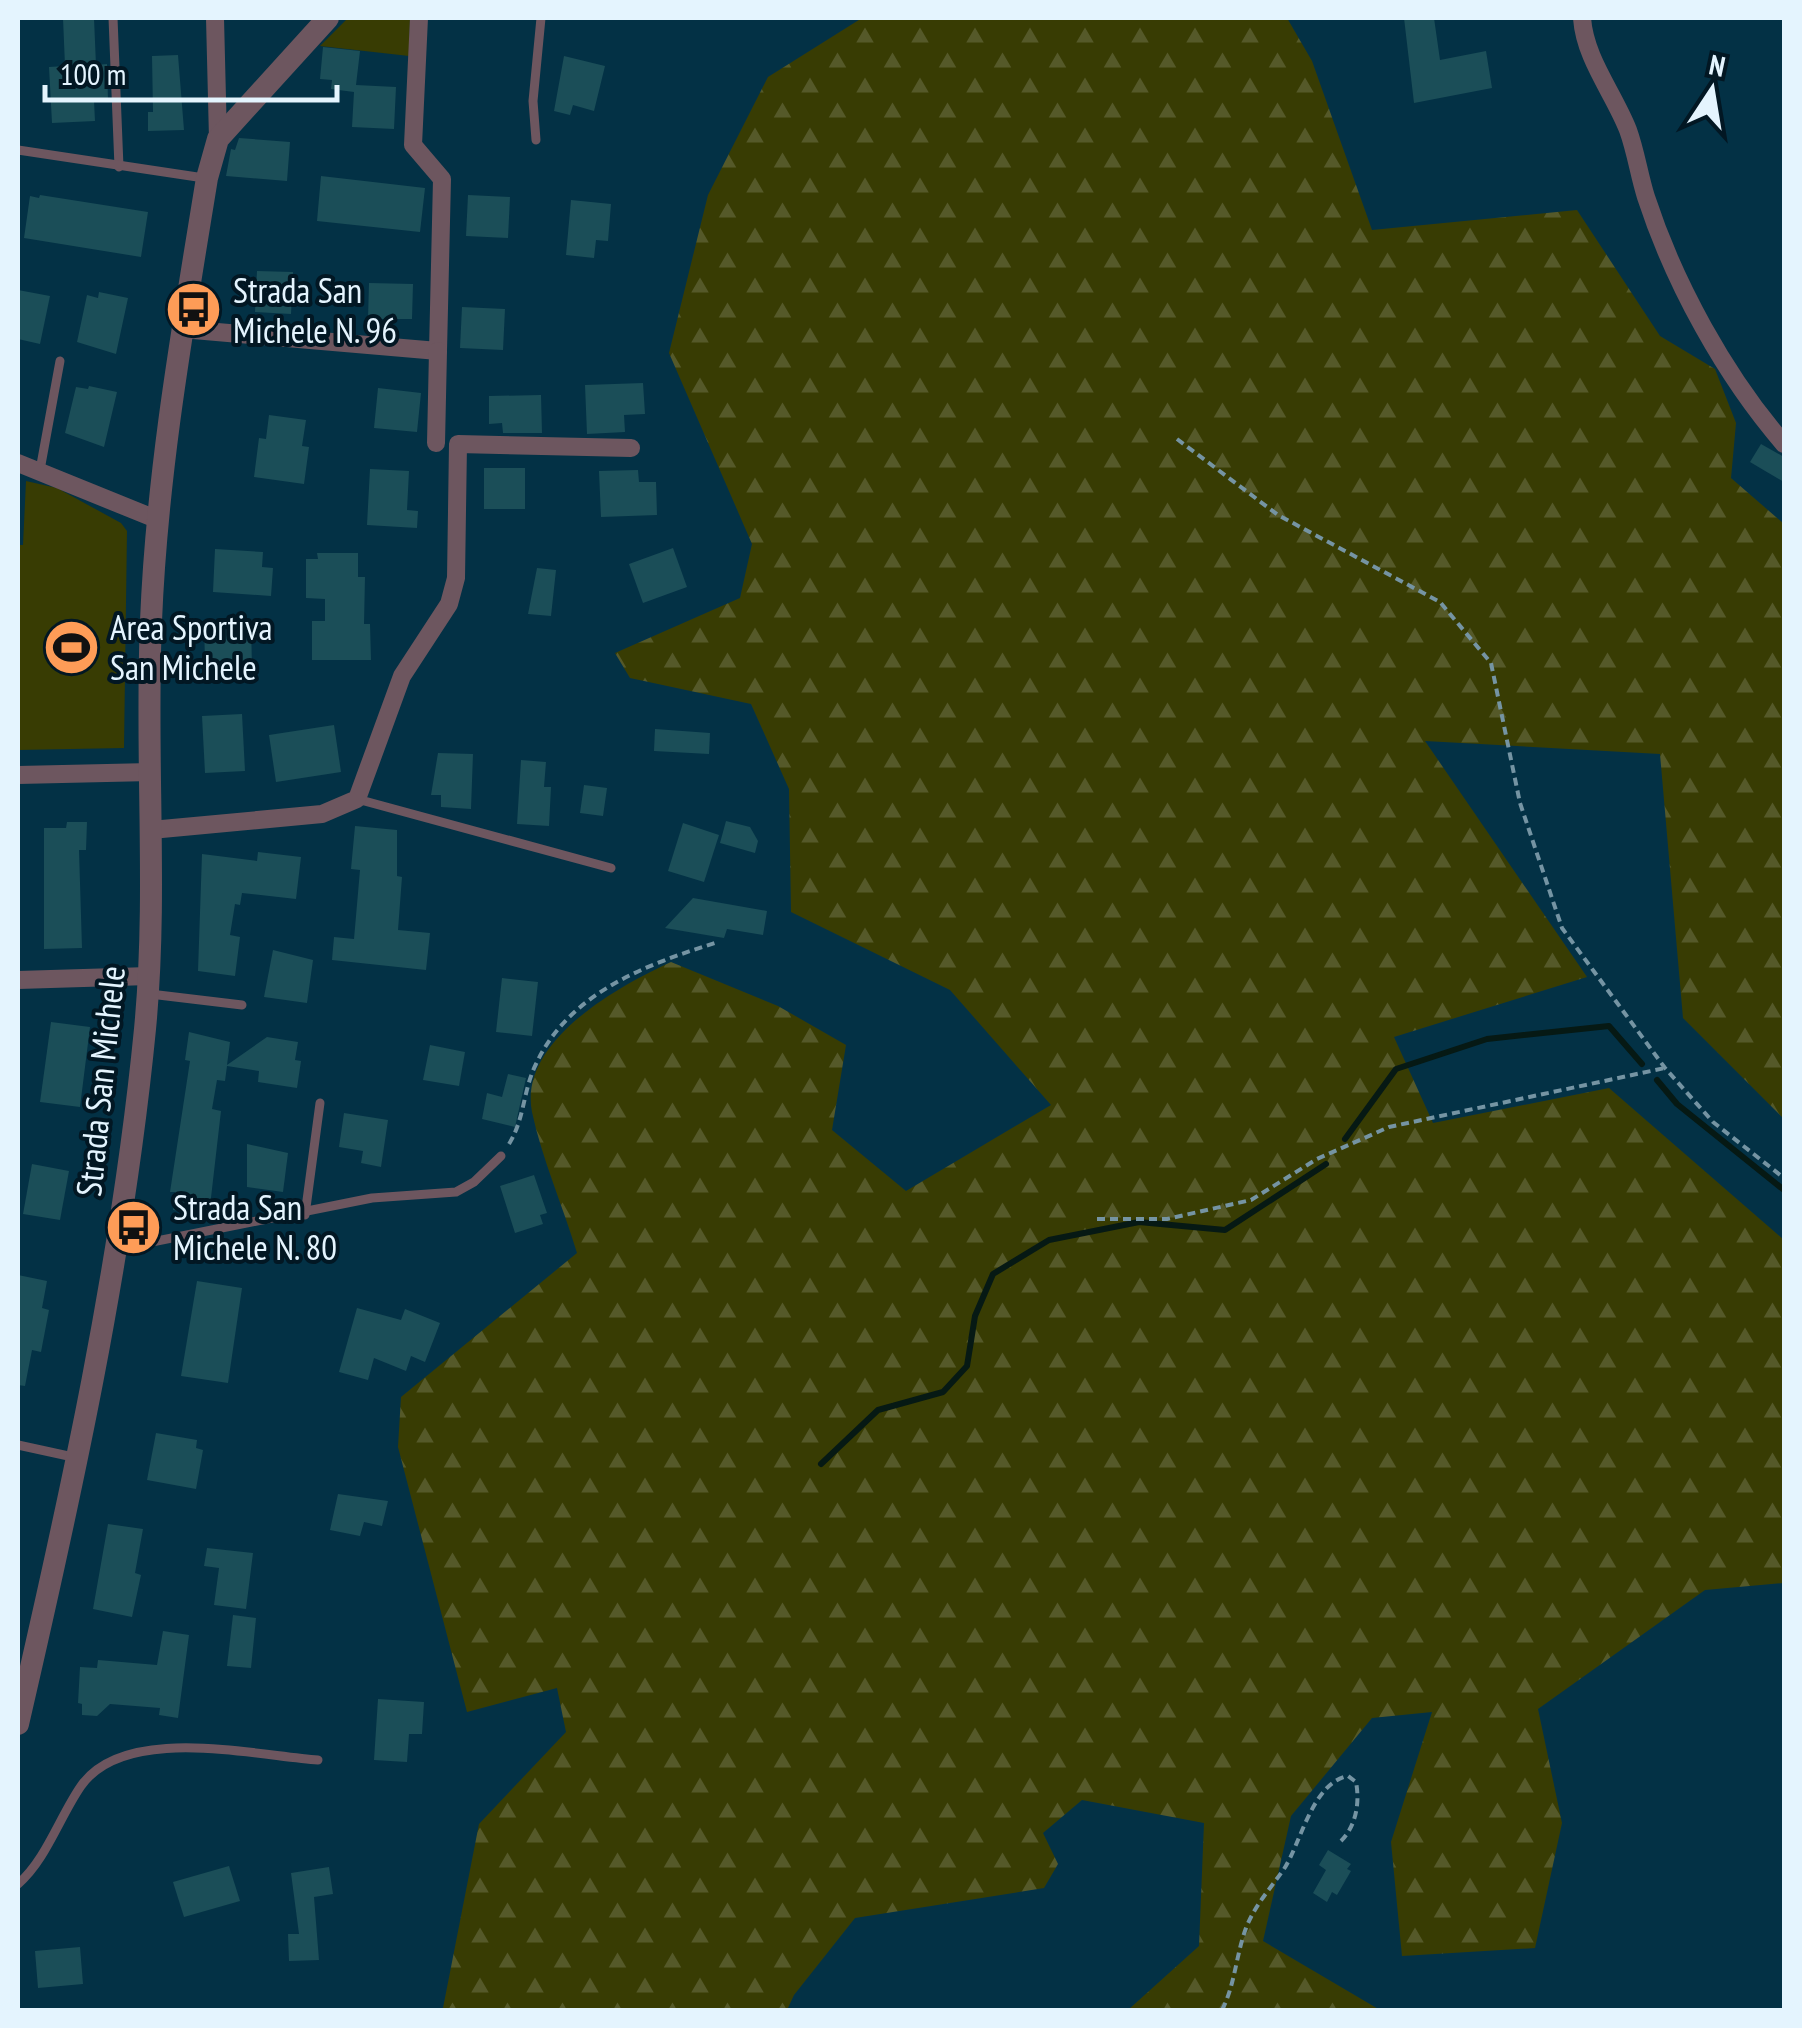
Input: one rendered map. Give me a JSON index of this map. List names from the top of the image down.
{
  "streets": {
    "street": ["Strada San Michele"]
  },
  "places": {
    "bus stop": ["Strada San Michele N. 96", "Strada San Michele N. 80"],
    "sports": ["Area Sportiva San Michele"]
  },
  "scale_bar": "100 m",
  "north": "top"
}
